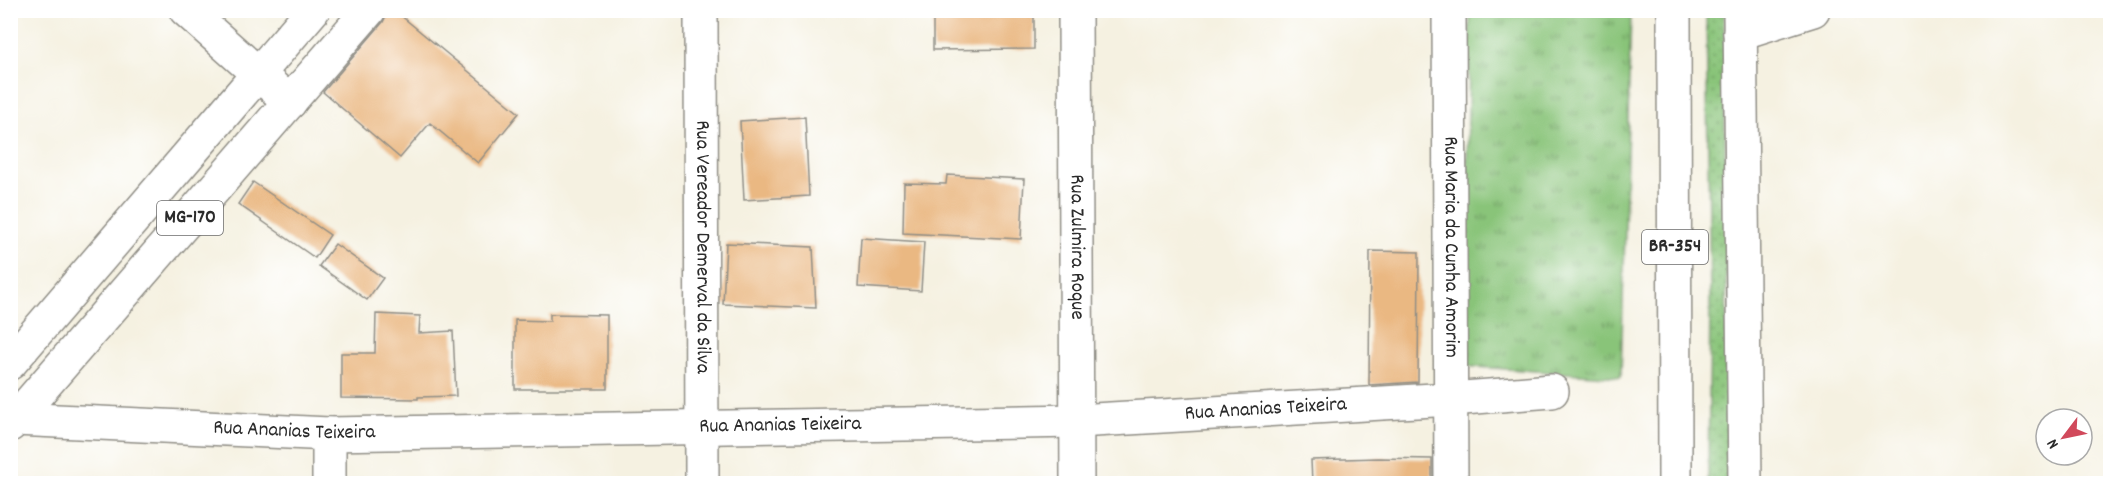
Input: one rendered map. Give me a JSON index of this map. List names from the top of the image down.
{
  "streets": {
    "street": [
      "MG-170",
      "Rua Vereador Demerval da Silva",
      "Rua Zulmira Roque",
      "Rua Maria da Cunha Amorim",
      "BR-354",
      "Rua Ananias Teixeira"
    ]
  },
  "crossings": [
    ["MG-170", "Rua Ananias Teixeira"],
    ["Rua Vereador Demerval da Silva", "Rua Ananias Teixeira"],
    ["Rua Zulmira Roque", "Rua Ananias Teixeira"],
    ["Rua Maria da Cunha Amorim", "Rua Ananias Teixeira"]
  ],
  "north": "bottom left"
}
